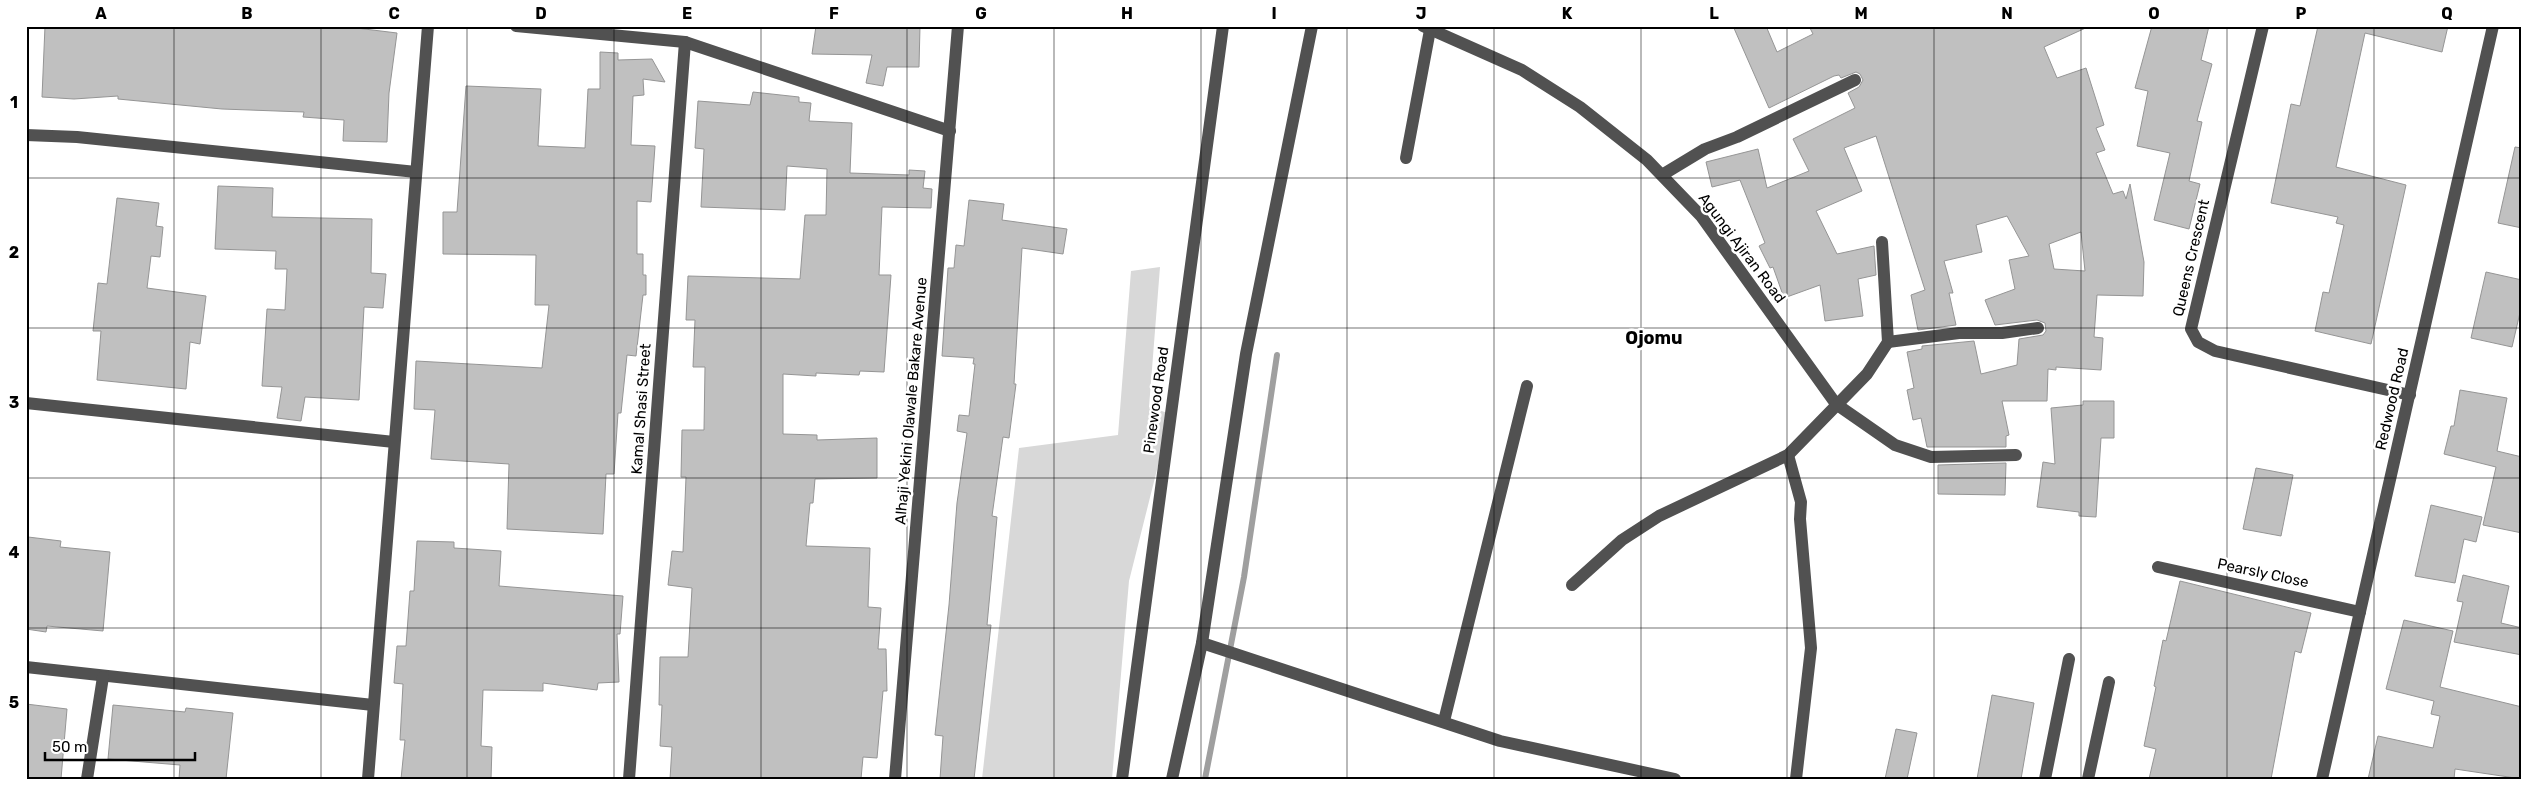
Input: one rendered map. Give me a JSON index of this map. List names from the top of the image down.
{
  "streets": {
    "street": [
      "Agungi Ajiran Road",
      "Queens Crescent",
      "Redwood Road",
      "Pinewood Road",
      "Alhaji Yekini Olawale Bakare Avenue",
      "Kamal Shasi Street",
      "Pearsly Close"
    ]
  },
  "crossings": [
    ["Queens Crescent", "Redwood Road"],
    ["Redwood Road", "Pearsly Close"]
  ],
  "districts": ["Ojomu"],
  "scale_bar": "50 m",
  "grid": {
    "columns": [
      "A",
      "B",
      "C",
      "D",
      "E",
      "F",
      "G",
      "H",
      "I",
      "J",
      "K",
      "L",
      "M",
      "N",
      "O",
      "P",
      "Q"
    ],
    "rows": [
      "1",
      "2",
      "3",
      "4",
      "5"
    ]
  }
}
